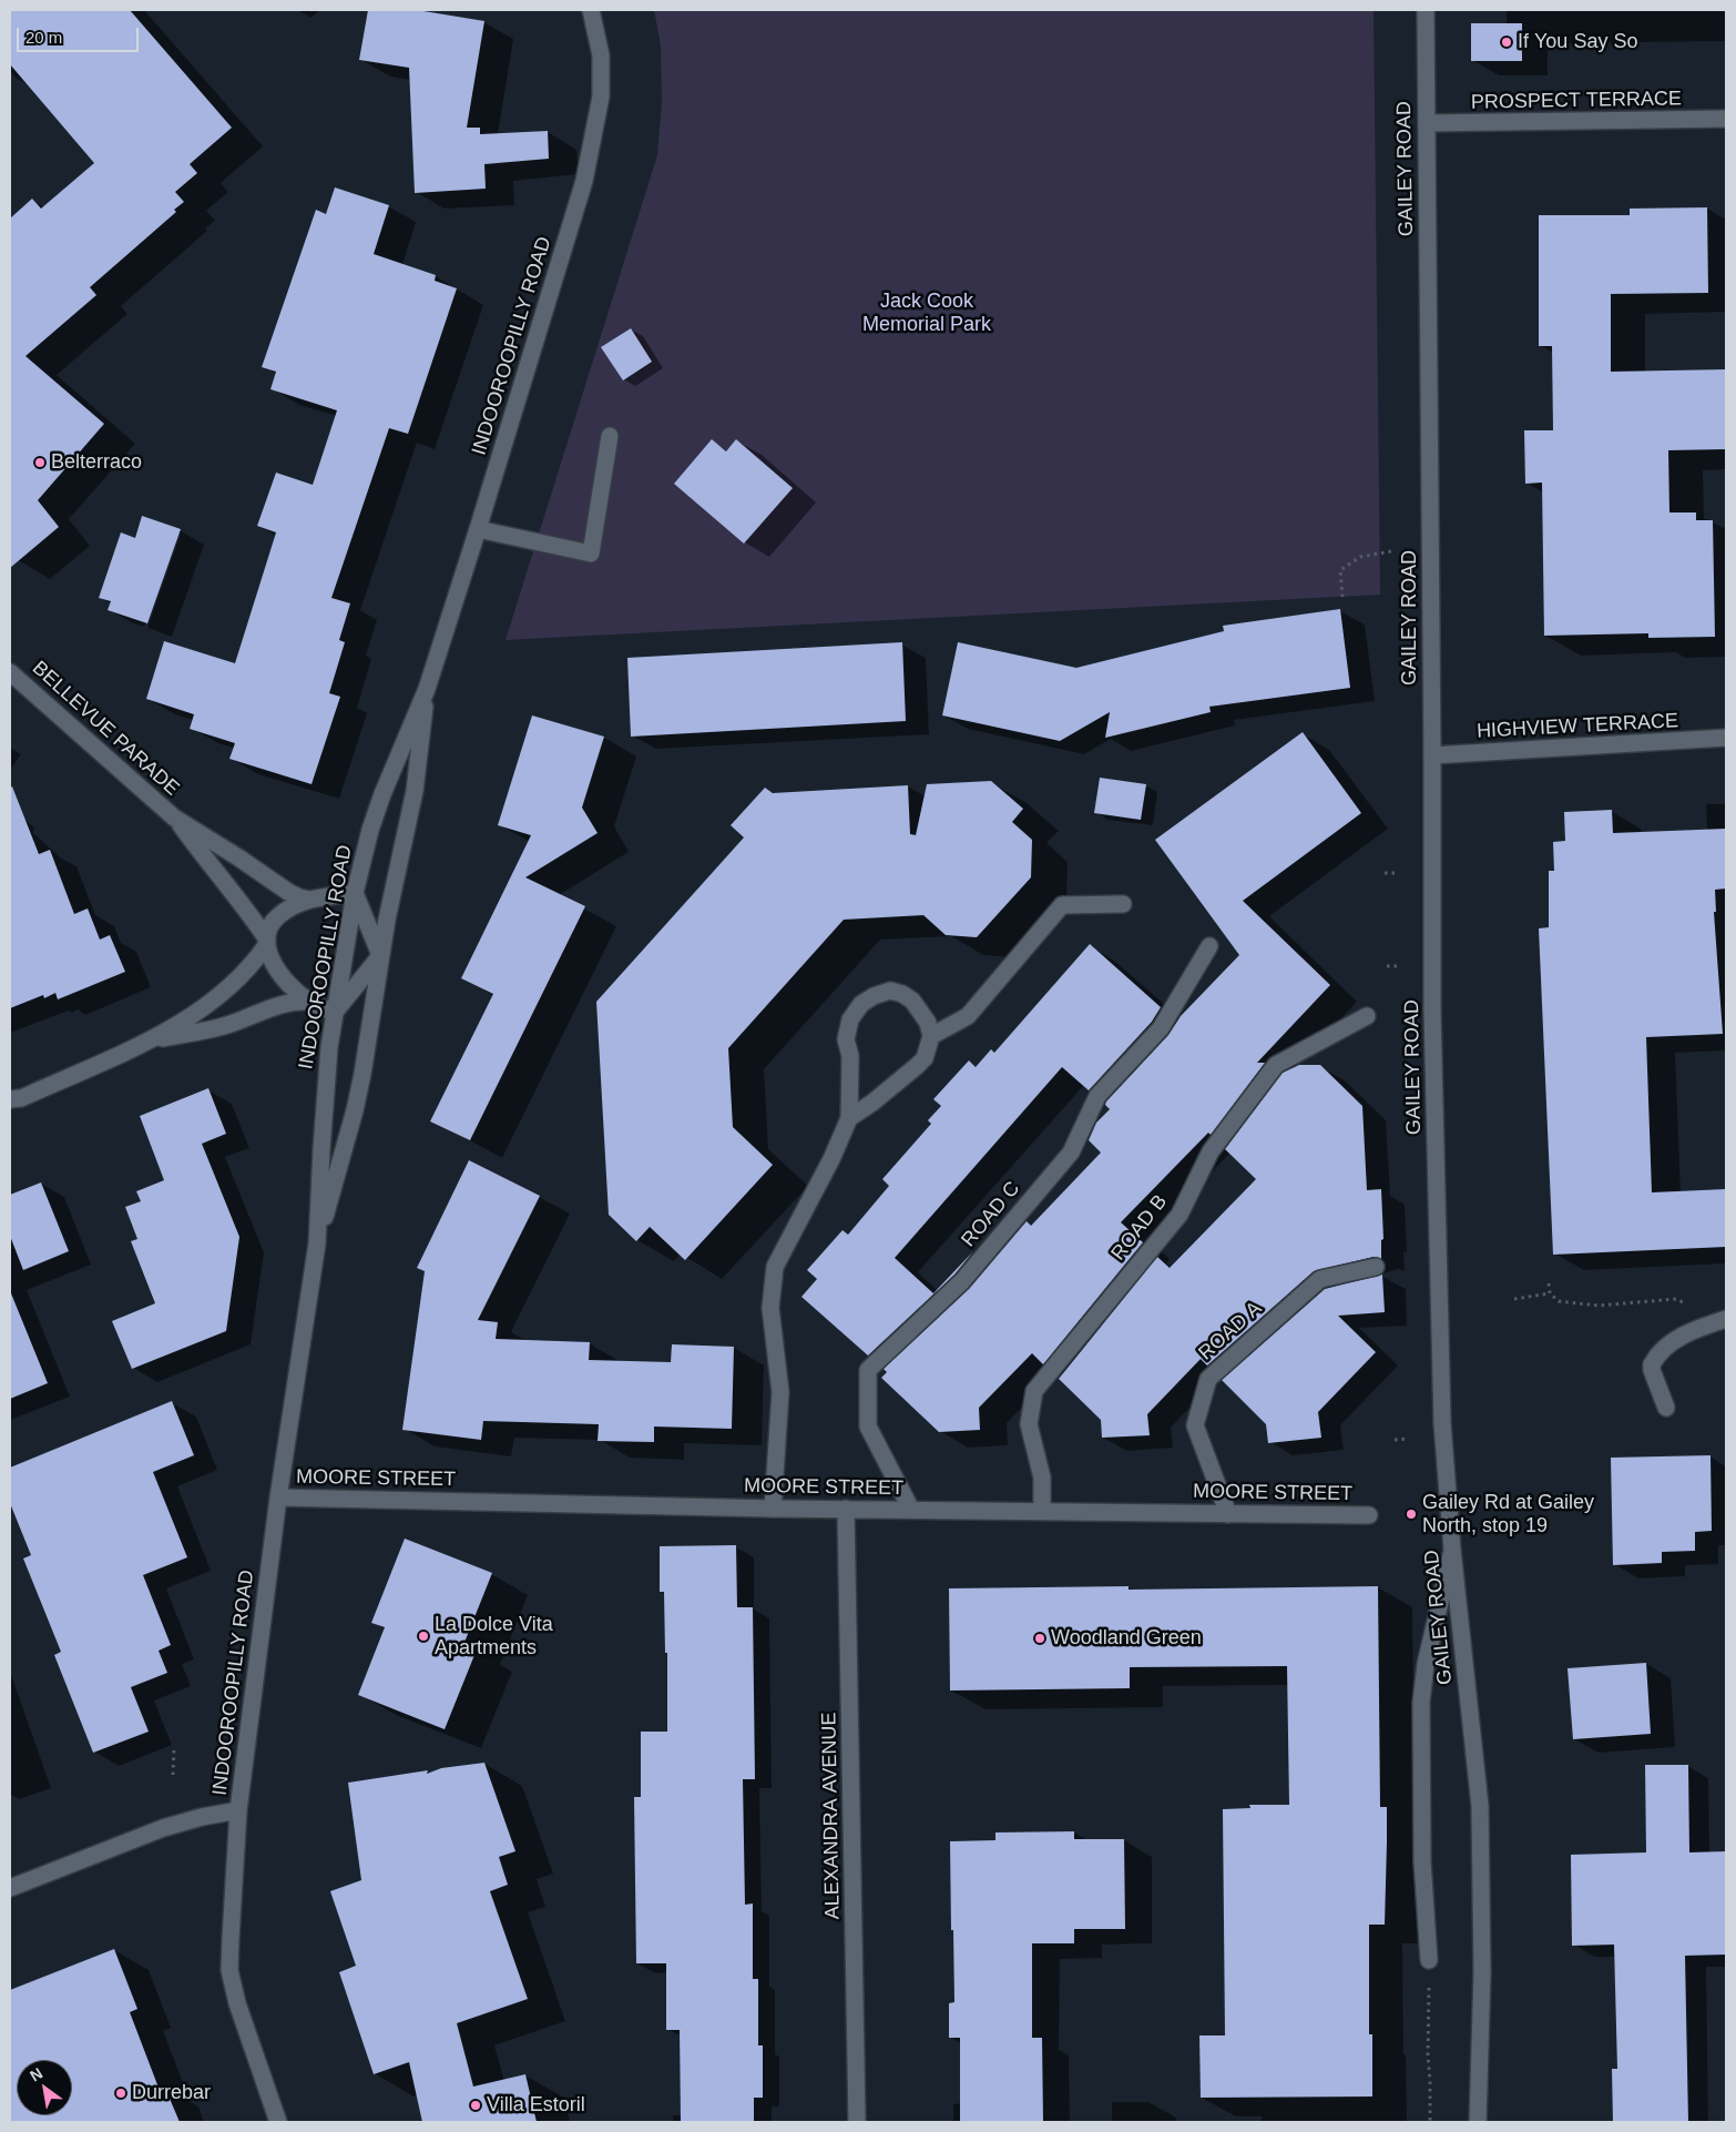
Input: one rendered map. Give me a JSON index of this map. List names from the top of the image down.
{
  "streets": {
    "street": [
      "PROSPECT TERRACE",
      "GAILEY ROAD",
      "INDOOROOPILLY ROAD",
      "HIGHVIEW TERRACE",
      "BELLEVUE PARADE",
      "ROAD C",
      "ROAD B",
      "ROAD A",
      "MOORE STREET",
      "ALEXANDRA AVENUE"
    ]
  },
  "crossings": [
    ["PROSPECT TERRACE", "GAILEY ROAD"],
    ["GAILEY ROAD", "HIGHVIEW TERRACE"],
    ["INDOOROOPILLY ROAD", "MOORE STREET"],
    ["ROAD C", "MOORE STREET"],
    ["ROAD B", "MOORE STREET"],
    ["ROAD A", "MOORE STREET"],
    ["MOORE STREET", "ALEXANDRA AVENUE"]
  ],
  "parks": ["Jack Cook Memorial Park"],
  "places": [
    "If You Say So",
    "Belterraco",
    "Gailey Rd at Gailey North, stop 19",
    "La Dolce Vita Apartments",
    "Woodland Green",
    "Durrebar",
    "Villa Estoril"
  ],
  "scale_bar": "20 m",
  "north": "top left"
}
